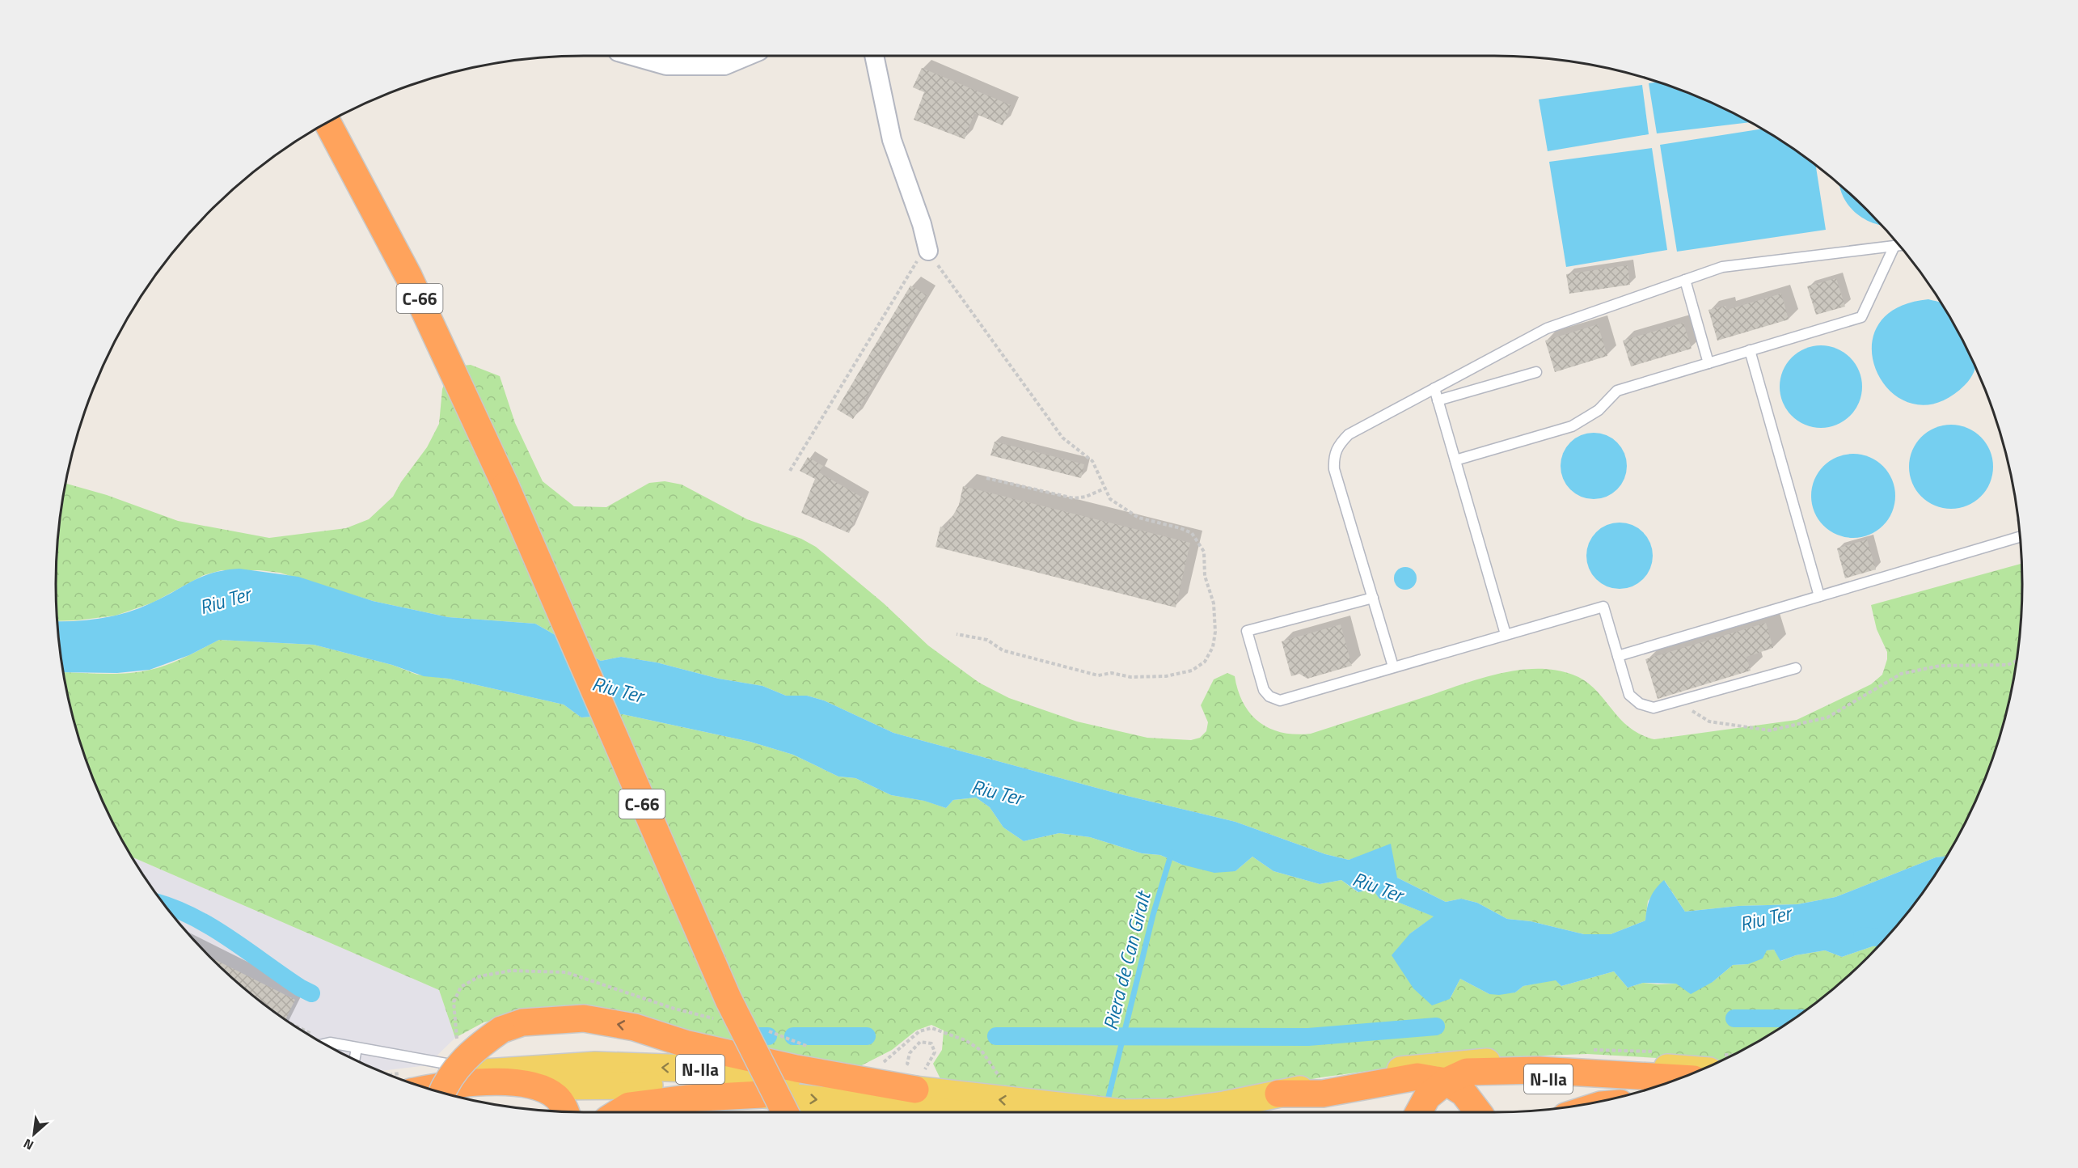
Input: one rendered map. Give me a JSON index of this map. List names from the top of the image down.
{
  "streets": {
    "highway": ["C-66"],
    "main road": ["N-IIa"]
  },
  "water": ["Riu Ter", "Riera de Can Giralt"],
  "north": "bottom left"
}
